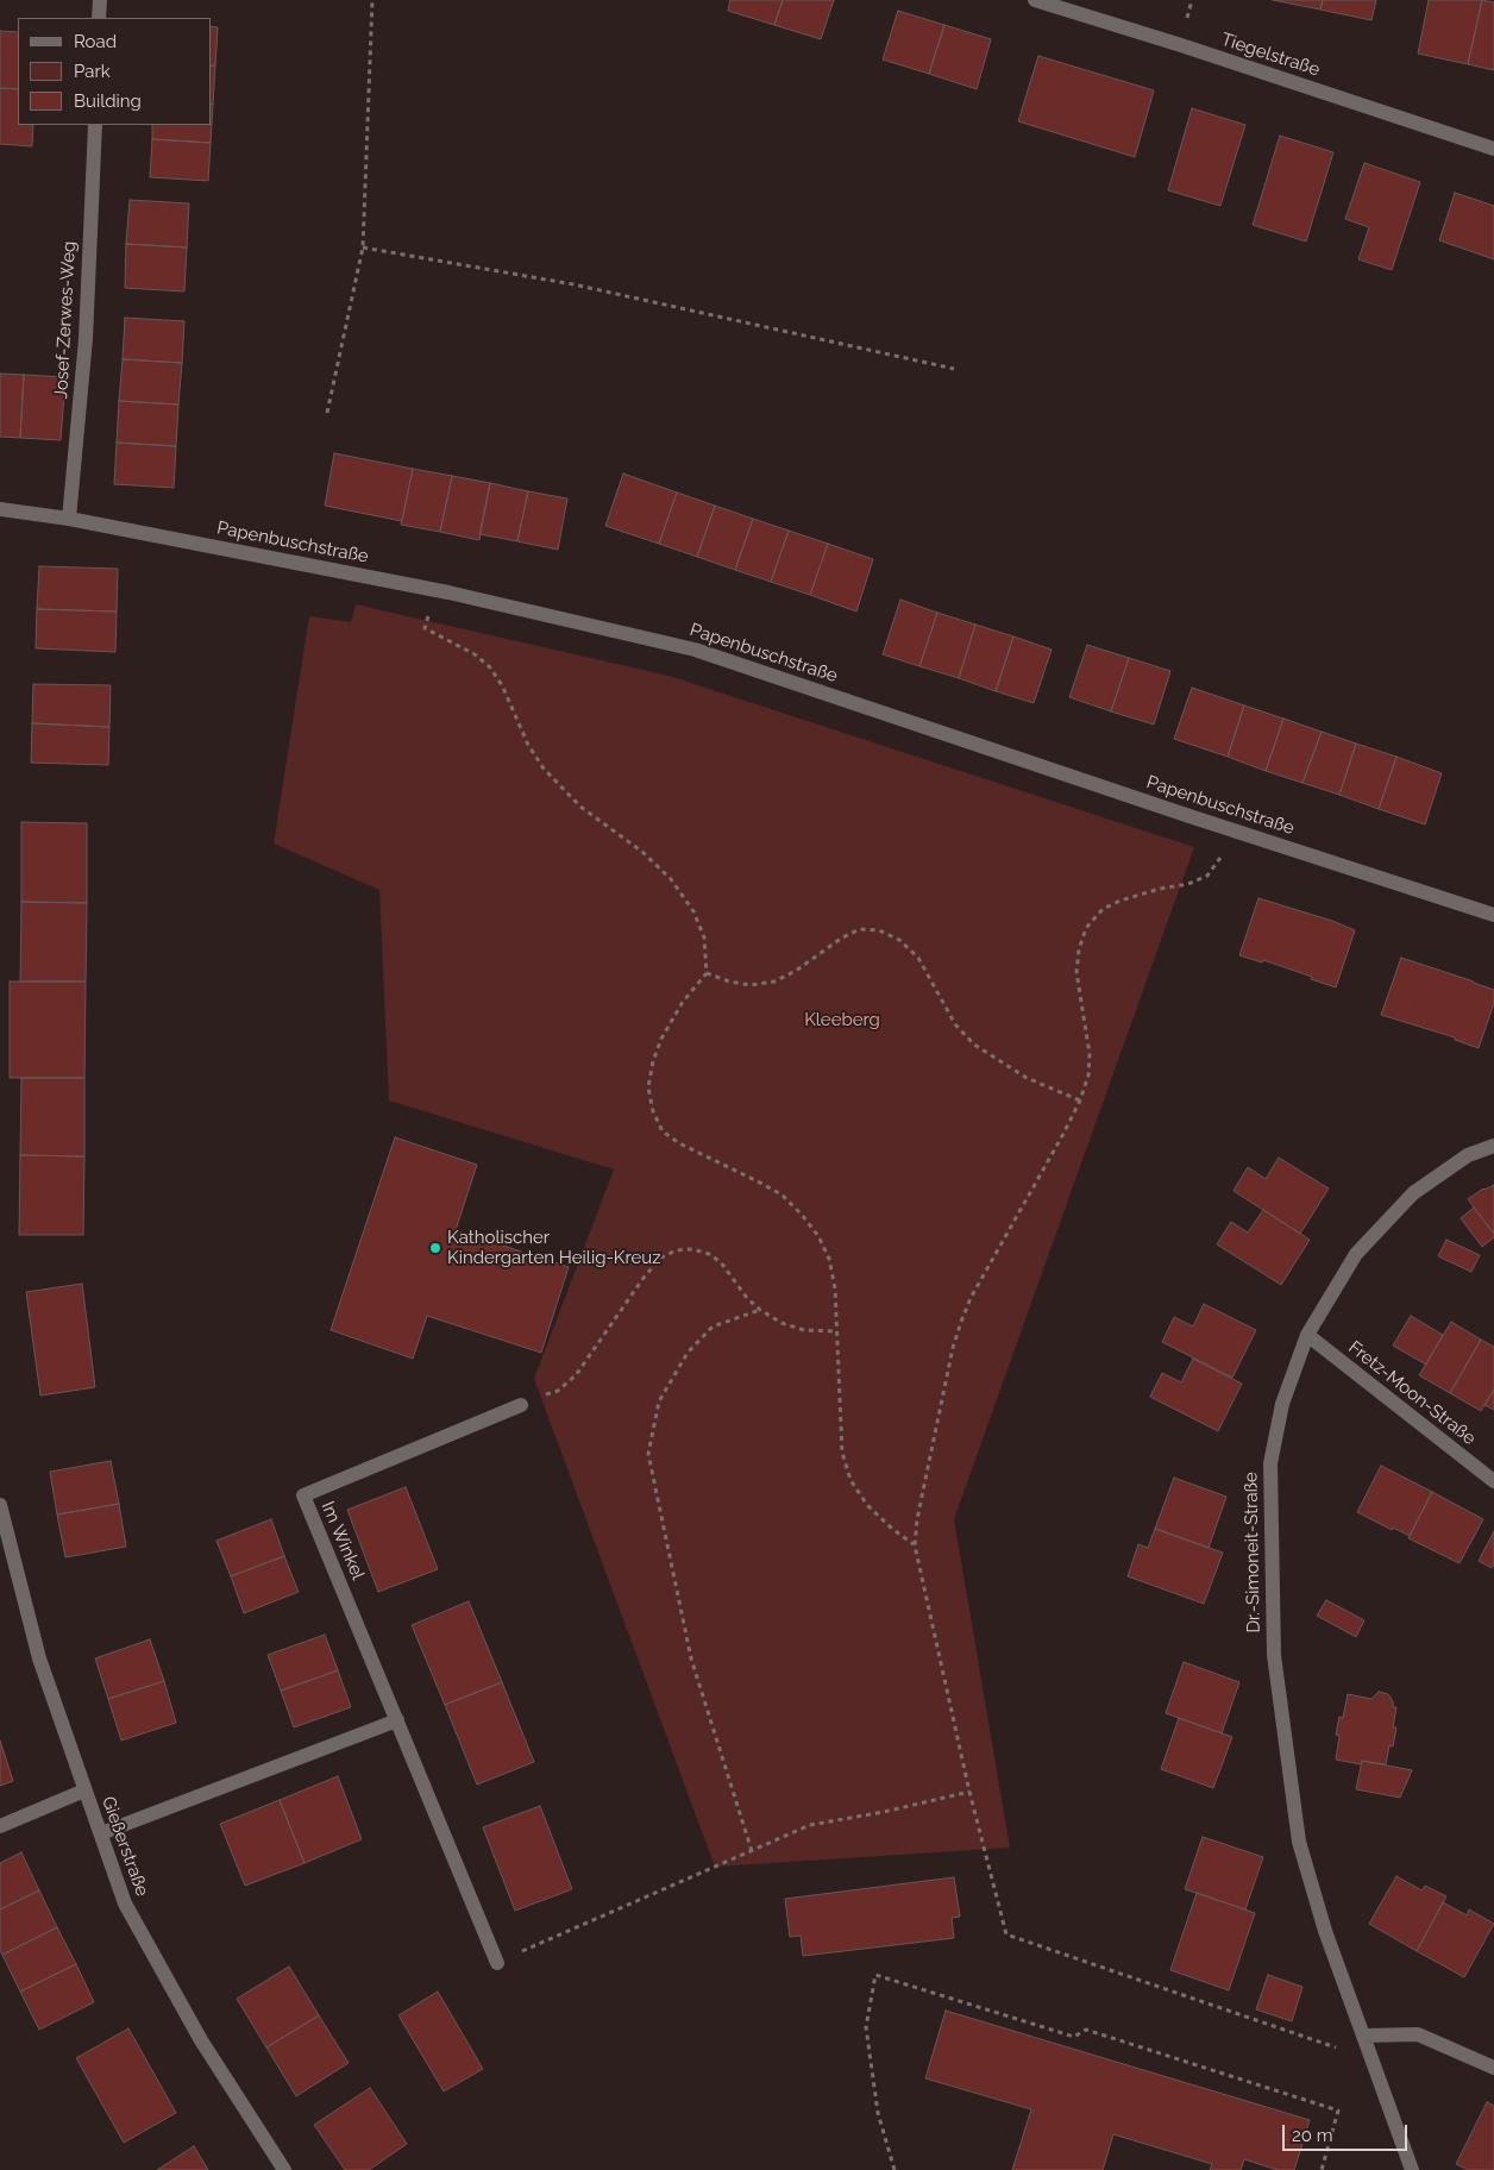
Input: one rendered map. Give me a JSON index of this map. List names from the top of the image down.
{
  "streets": {
    "street": [
      "Tiegelstraße",
      "Josef-Zerwes-Weg",
      "Papenbuschstraße",
      "Fretz-Moon-Straße",
      "Im Winkel",
      "Dr.-Simoneit-Straße",
      "Gießerstraße"
    ]
  },
  "crossings": [
    ["Josef-Zerwes-Weg", "Papenbuschstraße"],
    ["Fretz-Moon-Straße", "Dr.-Simoneit-Straße"]
  ],
  "parks": ["Kleeberg"],
  "places": ["Katholischer Kindergarten Heilig-Kreuz"],
  "legend": ["Road", "Park", "Building"],
  "scale_bar": "20 m"
}
